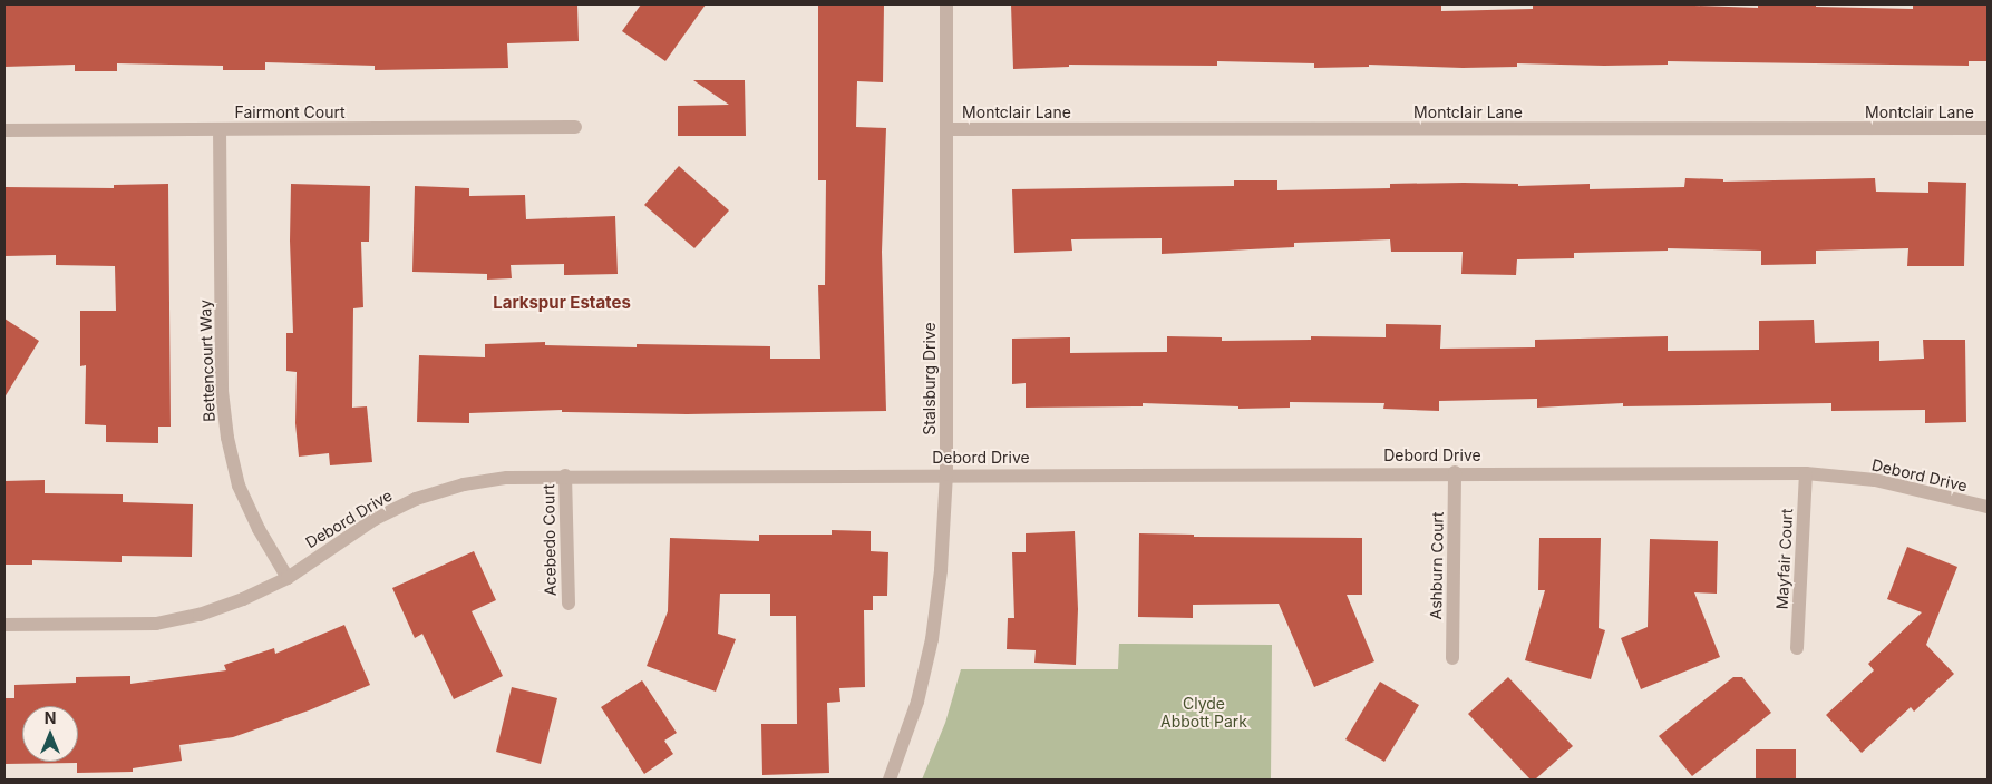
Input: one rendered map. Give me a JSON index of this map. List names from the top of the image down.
{
  "streets": {
    "street": [
      "Fairmont Court",
      "Montclair Lane",
      "Bettencourt Way",
      "Stalsburg Drive",
      "Debord Drive",
      "Acebedo Court",
      "Mayfair Court",
      "Ashburn Court"
    ]
  },
  "crossings": [
    ["Fairmont Court", "Bettencourt Way"],
    ["Montclair Lane", "Stalsburg Drive"],
    ["Bettencourt Way", "Debord Drive"],
    ["Stalsburg Drive", "Debord Drive"],
    ["Debord Drive", "Acebedo Court"],
    ["Debord Drive", "Mayfair Court"],
    ["Debord Drive", "Ashburn Court"]
  ],
  "districts": ["Larkspur Estates"],
  "parks": ["Clyde Abbott Park"],
  "north": "top"
}
